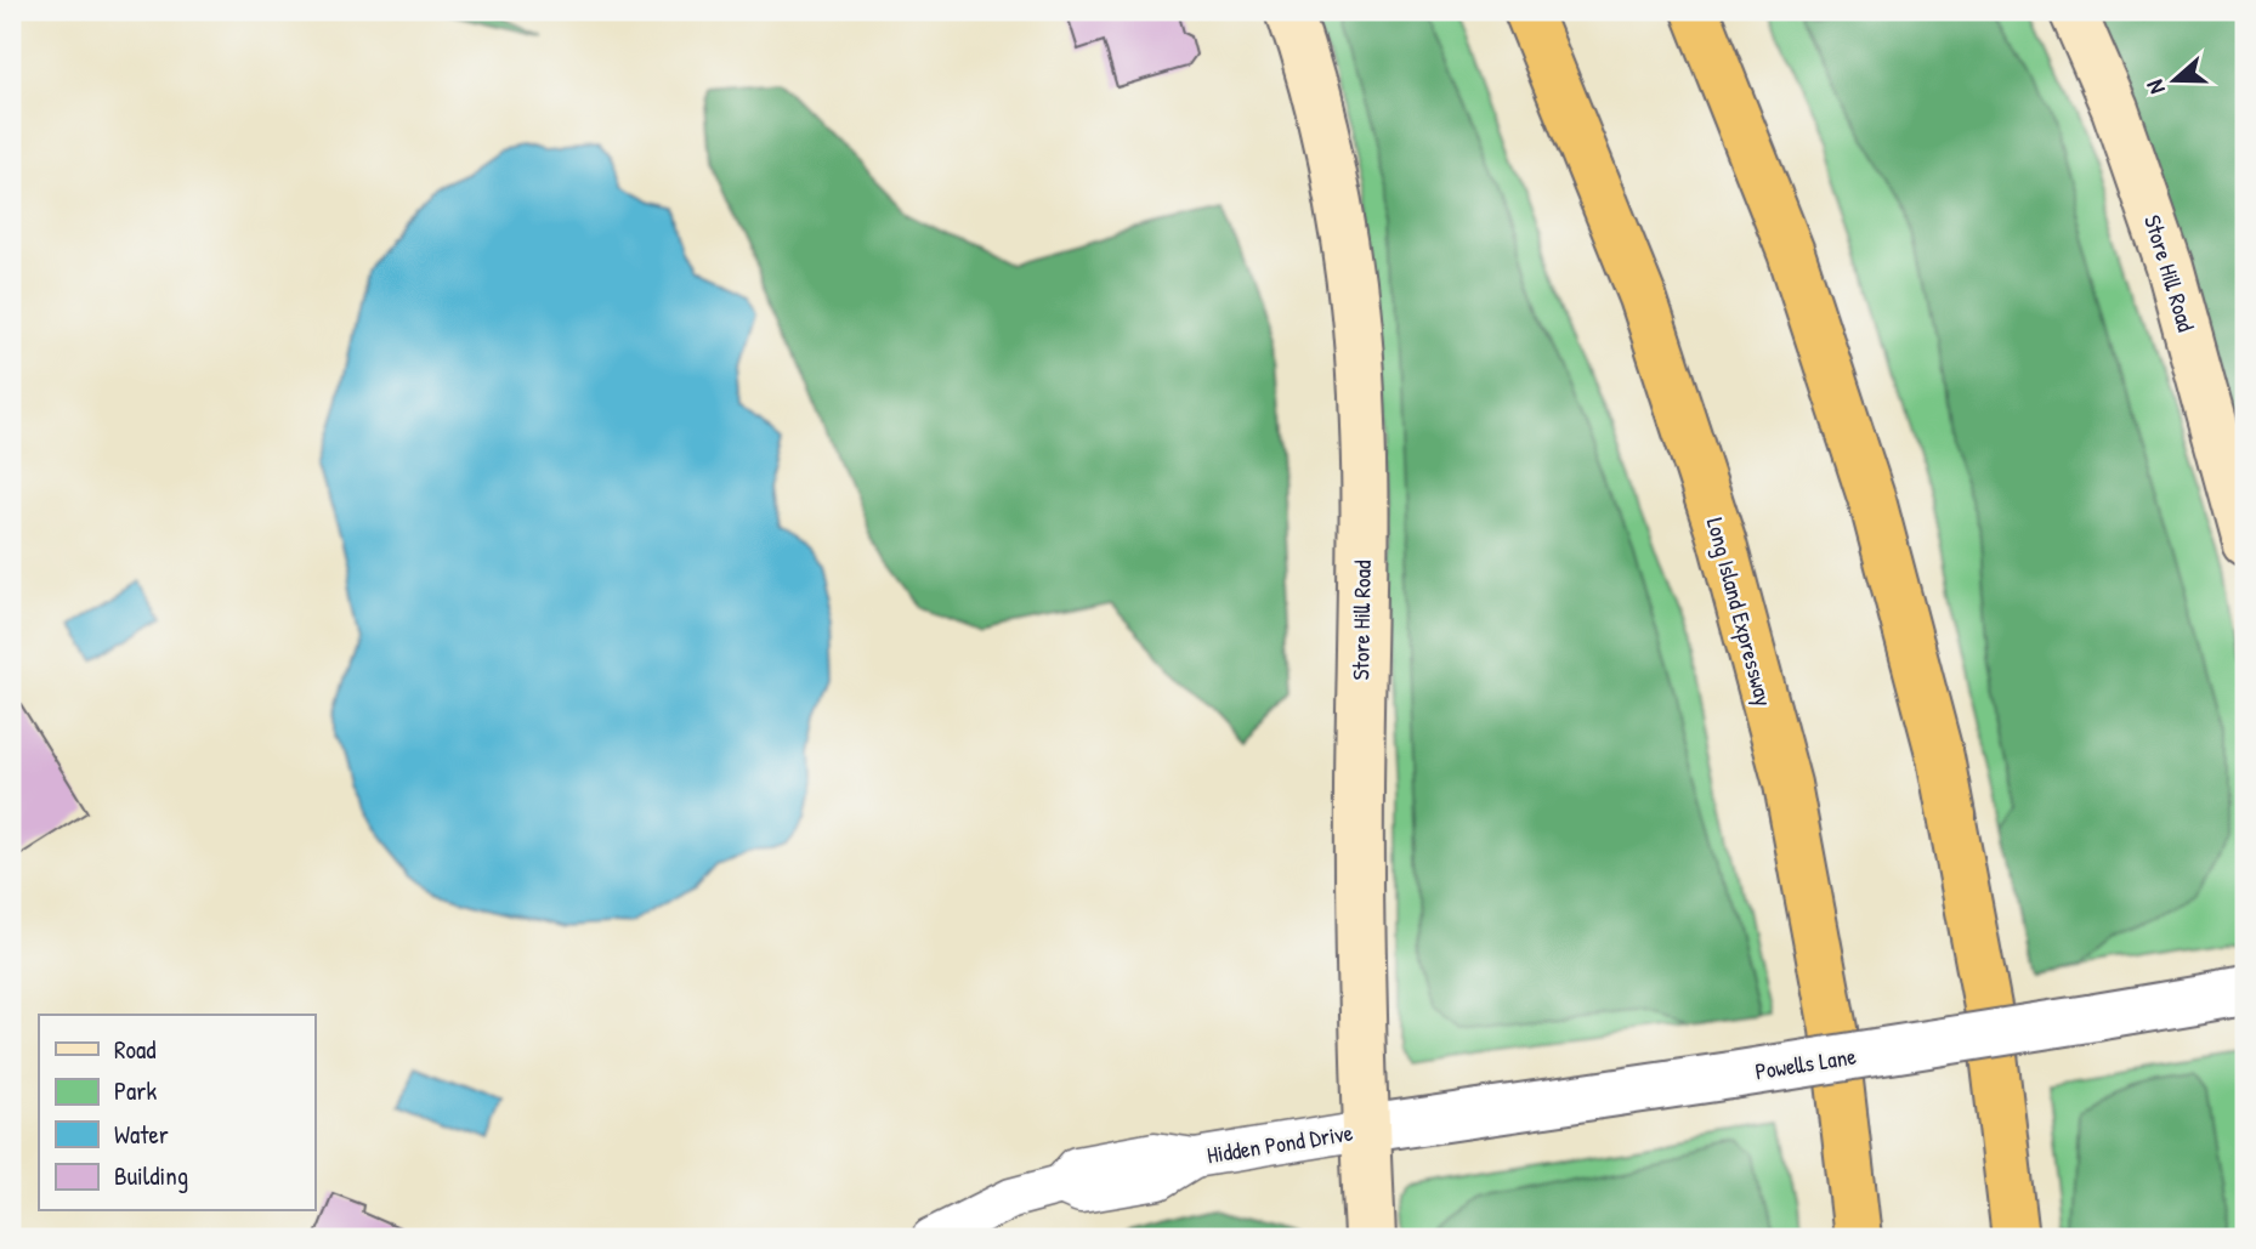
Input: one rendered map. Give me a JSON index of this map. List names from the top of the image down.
{
  "streets": {
    "highway": ["Long Island Expressway"],
    "main road": ["Store Hill Road"],
    "street": ["Powells Lane", "Hidden Pond Drive"]
  },
  "crossings": [
    ["Store Hill Road", "Powells Lane"],
    ["Store Hill Road", "Hidden Pond Drive"],
    ["Powells Lane", "Hidden Pond Drive"]
  ],
  "legend": [
    "Road",
    "Park",
    "Water",
    "Building"
  ],
  "north": "left"
}
